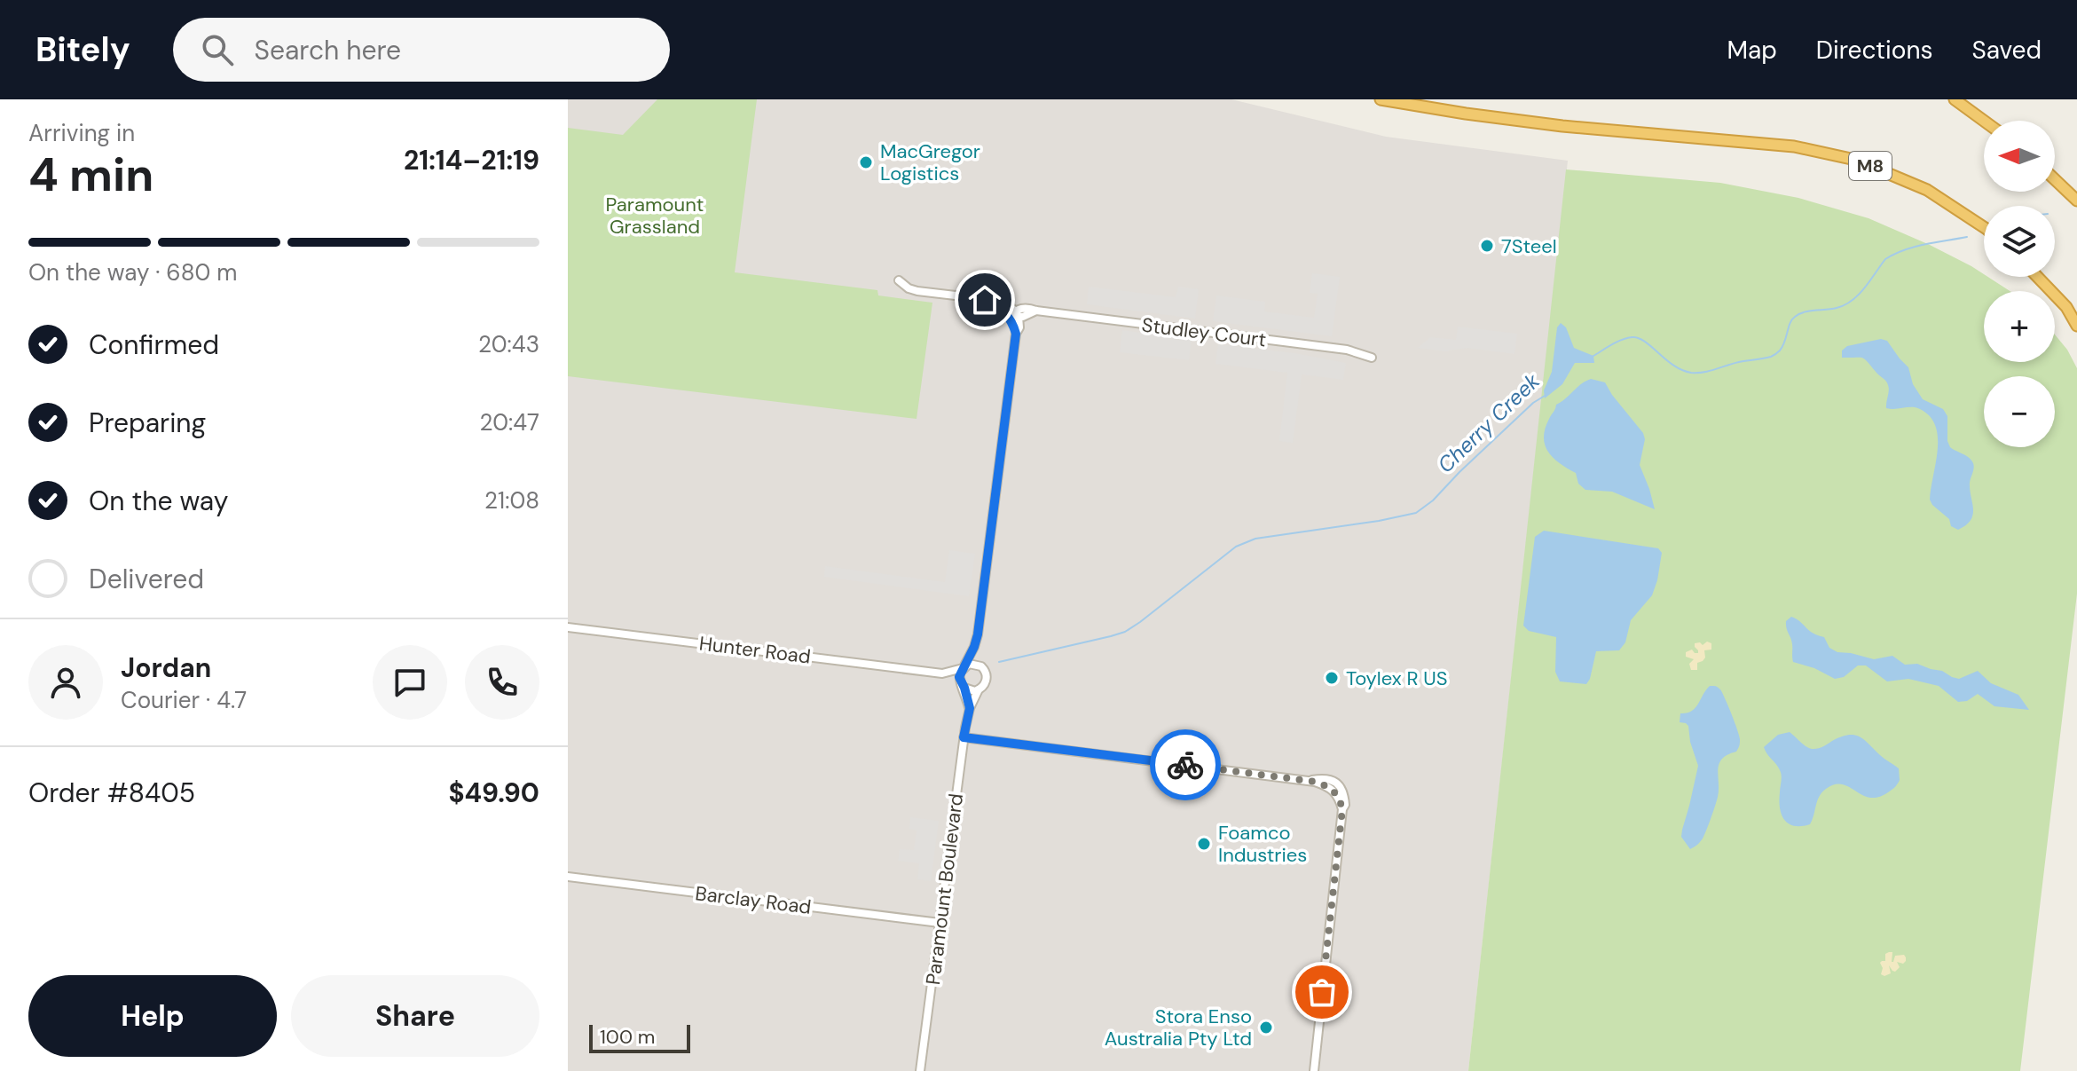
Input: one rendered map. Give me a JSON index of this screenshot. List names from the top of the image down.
{
  "streets": {
    "highway": ["M8"],
    "street": [
      "Studley Court",
      "Hunter Road",
      "Paramount Boulevard",
      "Barclay Road"
    ]
  },
  "crossings": [
    ["Hunter Road", "Paramount Boulevard"],
    ["Paramount Boulevard", "Barclay Road"]
  ],
  "water": ["Cherry Creek"],
  "parks": ["Paramount Grassland"],
  "places": [
    "MacGregor Logistics",
    "7Steel",
    "Toylex R US",
    "Foamco Industries",
    "Stora Enso Australia Pty Ltd"
  ],
  "scale_bar": "100 m",
  "north": "left",
  "page": {
    "header": "Bitely",
    "search": "Search here",
    "nav": ["Map", "Directions", "Saved"],
    "heading": ["4 min", "Arriving in", "21:14–21:19"],
    "panel": [
      "Jordan",
      "Courier · 4.7",
      "Order #8405",
      "$49.90"
    ],
    "map_buttons": ["+", "−"],
    "bar": "On the way · 680 m",
    "list": [
      ["Confirmed", "20:43"],
      ["Preparing", "20:47"],
      ["On the way", "21:08"],
      "Delivered"
    ],
    "buttons": ["Help", "Share"],
    "scale": "100 m"
  }
}
